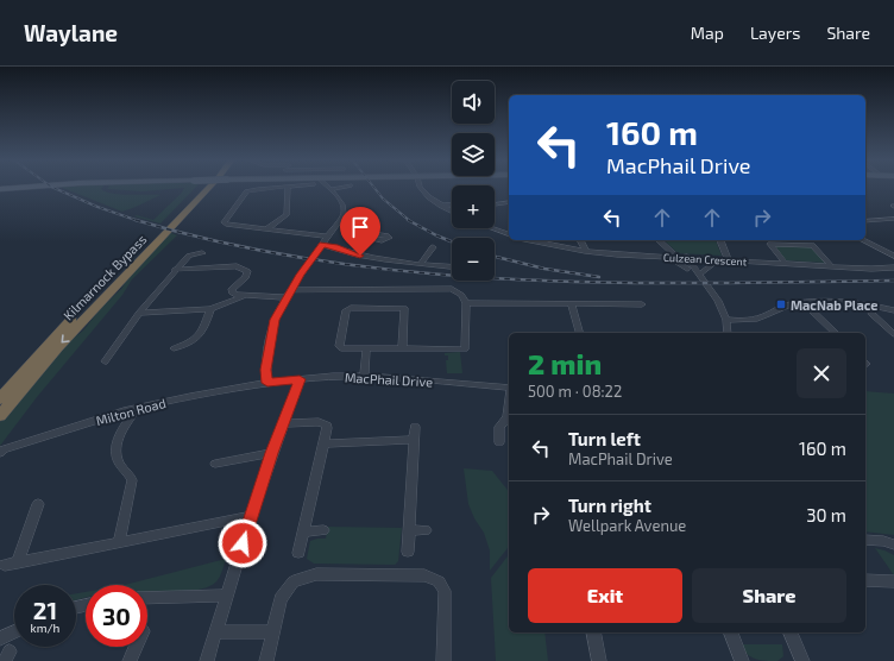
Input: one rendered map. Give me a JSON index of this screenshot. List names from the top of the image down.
{
  "streets": {
    "highway": ["Kilmarnock Bypass"],
    "street": ["Culzean Crescent", "MacPhail Drive", "Milton Road"]
  },
  "crossings": [
    ["MacPhail Drive", "Milton Road"]
  ],
  "places": {
    "transit": ["MacNab Place"]
  },
  "page": {
    "header": "Waylane",
    "nav": ["Map", "Layers", "Share"],
    "map_buttons": ["+", "−"],
    "turn": ["160 m", "MacPhail Drive"],
    "heading": ["2 min", "500 m · 08:22"],
    "list": [
      {
        "name": "Turn left",
        "note": "MacPhail Drive",
        "value": "160 m"
      },
      {
        "name": "Turn right",
        "note": "Wellpark Avenue",
        "value": "30 m"
      }
    ],
    "buttons": ["Exit", "Share"],
    "speed": "21 km/h",
    "limit": "30"
  }
}
